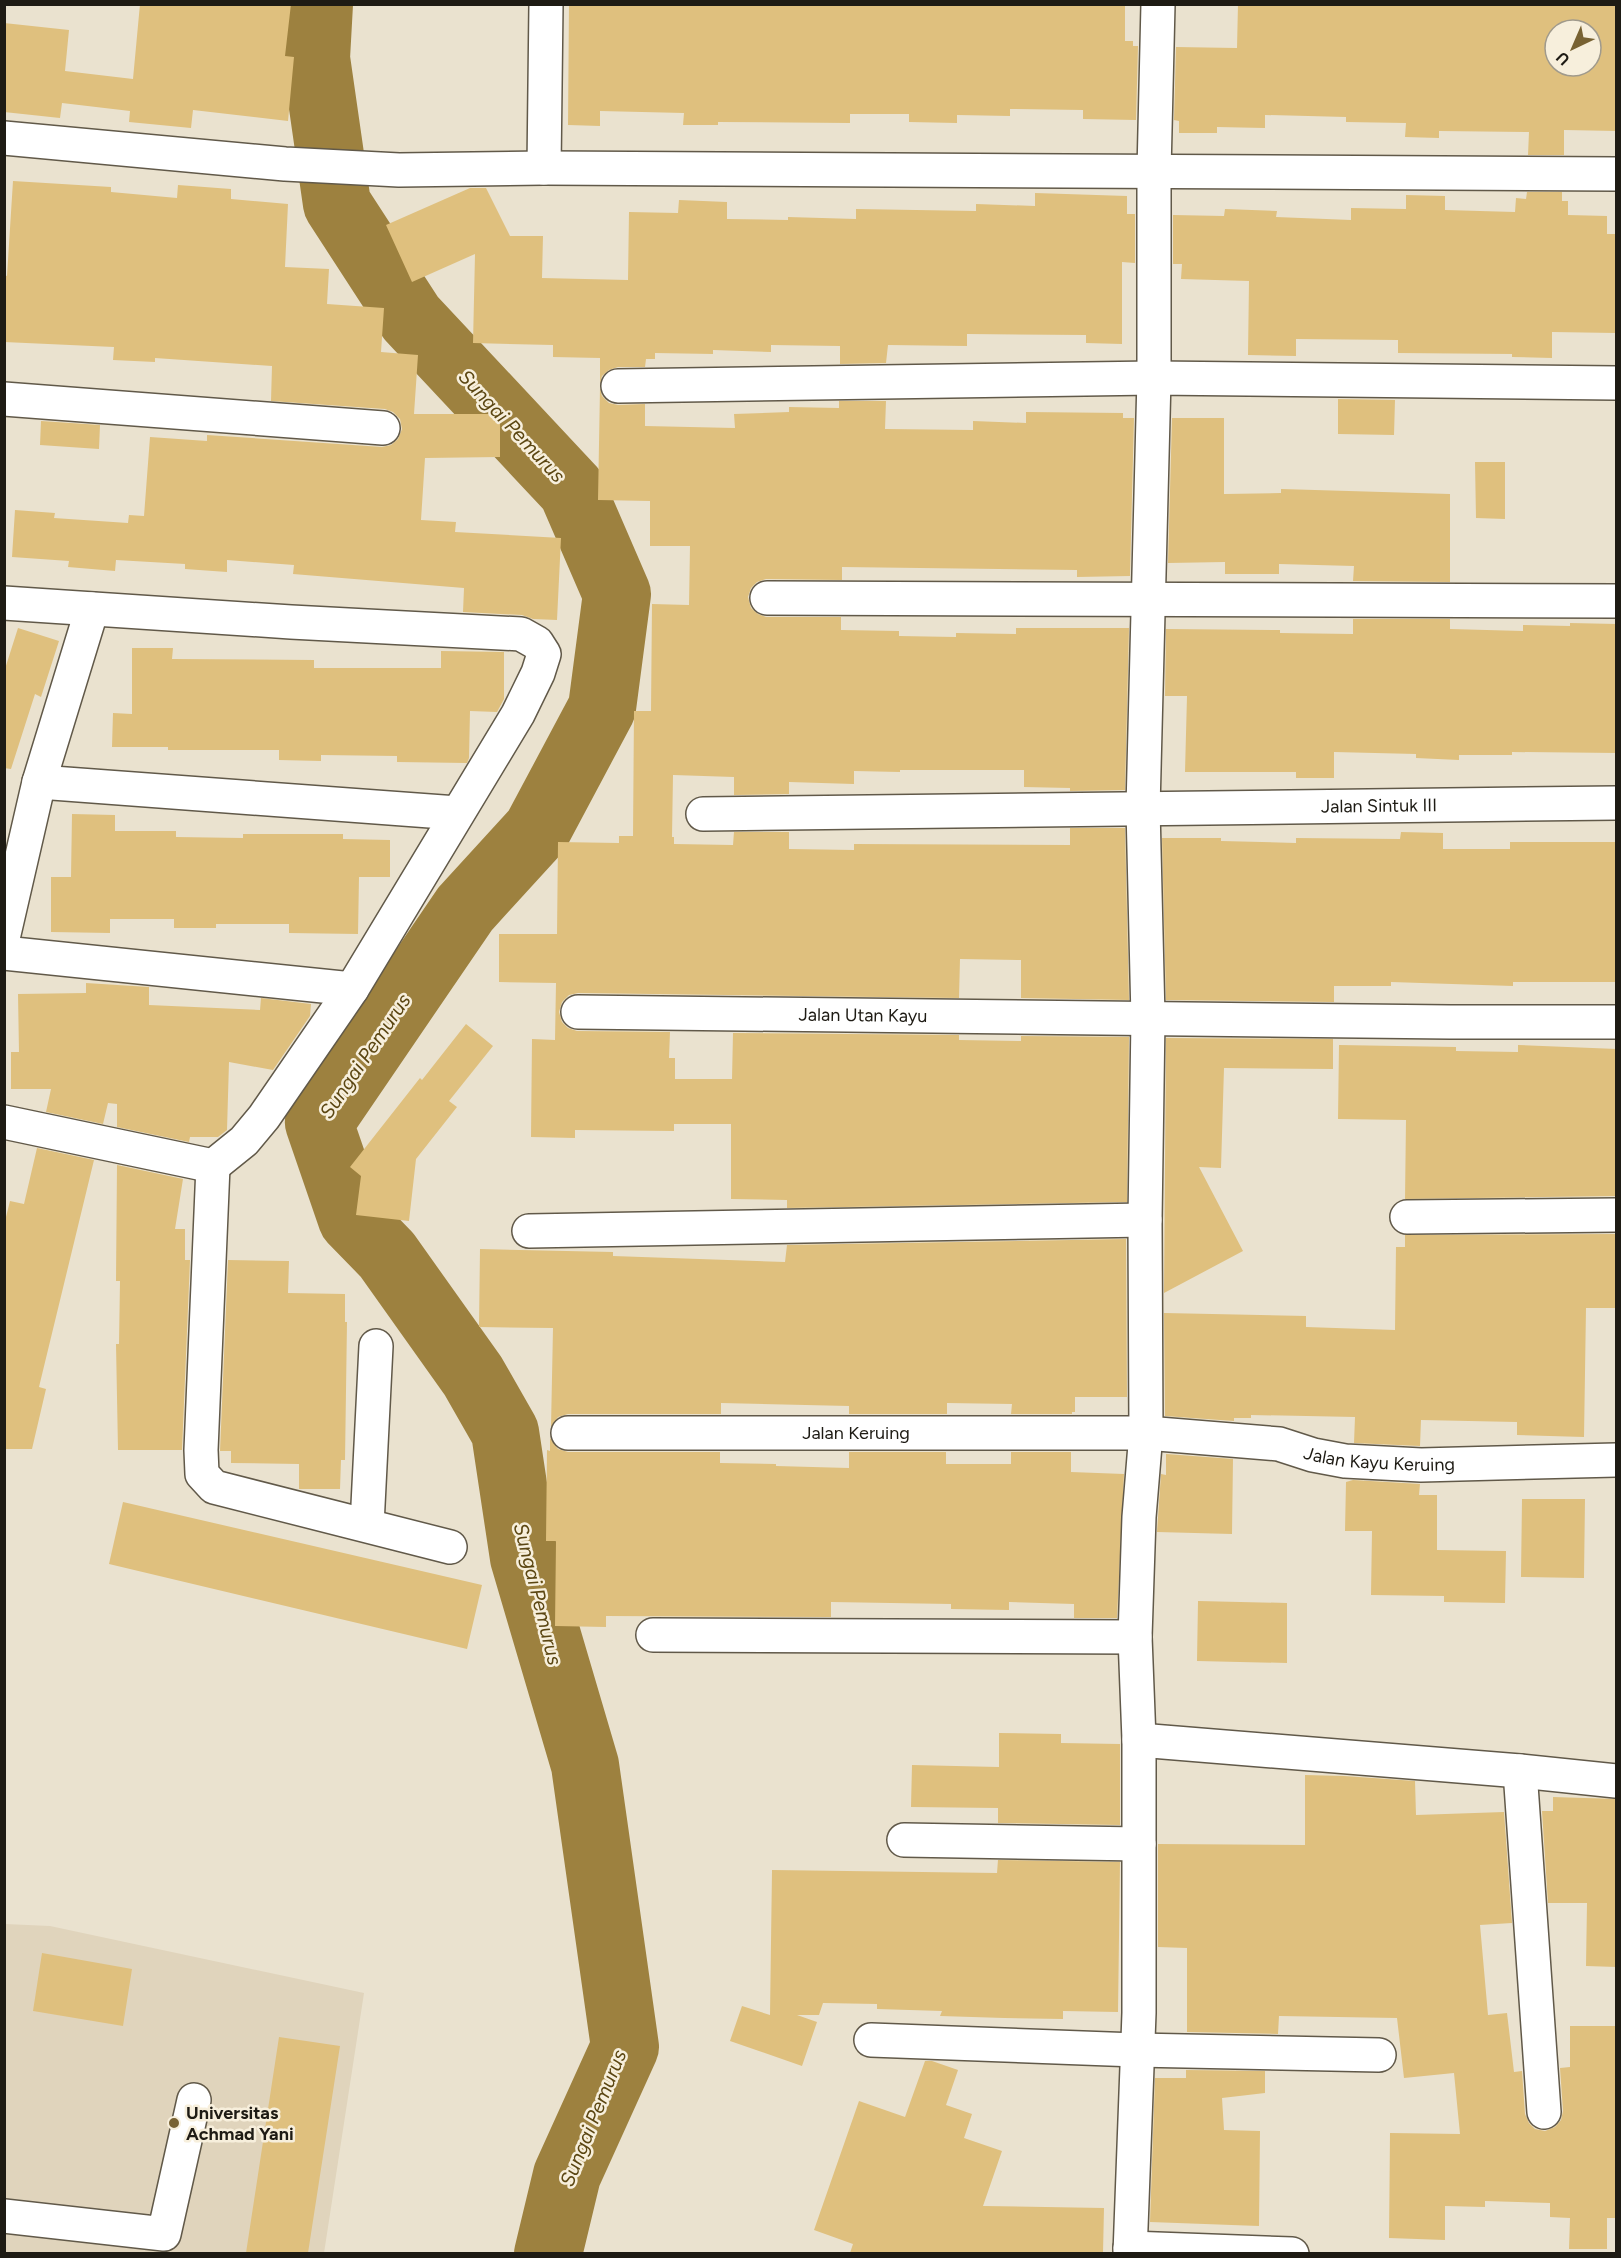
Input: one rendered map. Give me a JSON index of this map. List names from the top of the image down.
{
  "streets": {
    "street": [
      "Jalan Sintuk III",
      "Jalan Utan Kayu",
      "Jalan Keruing",
      "Jalan Kayu Keruing"
    ]
  },
  "crossings": [
    ["Jalan Keruing", "Jalan Kayu Keruing"]
  ],
  "water": ["Sungai Pemurus"],
  "places": ["Universitas Achmad Yani"],
  "north": "bottom left"
}
